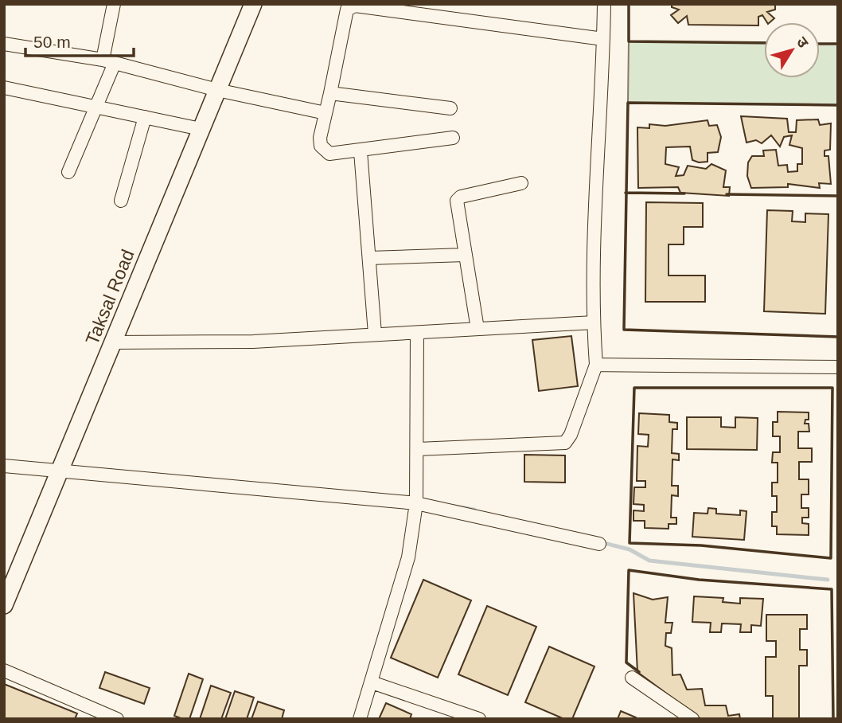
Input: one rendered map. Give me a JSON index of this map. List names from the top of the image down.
{
  "streets": {
    "street": ["Taksal Road"]
  },
  "scale_bar": "50 m",
  "north": "top right"
}
